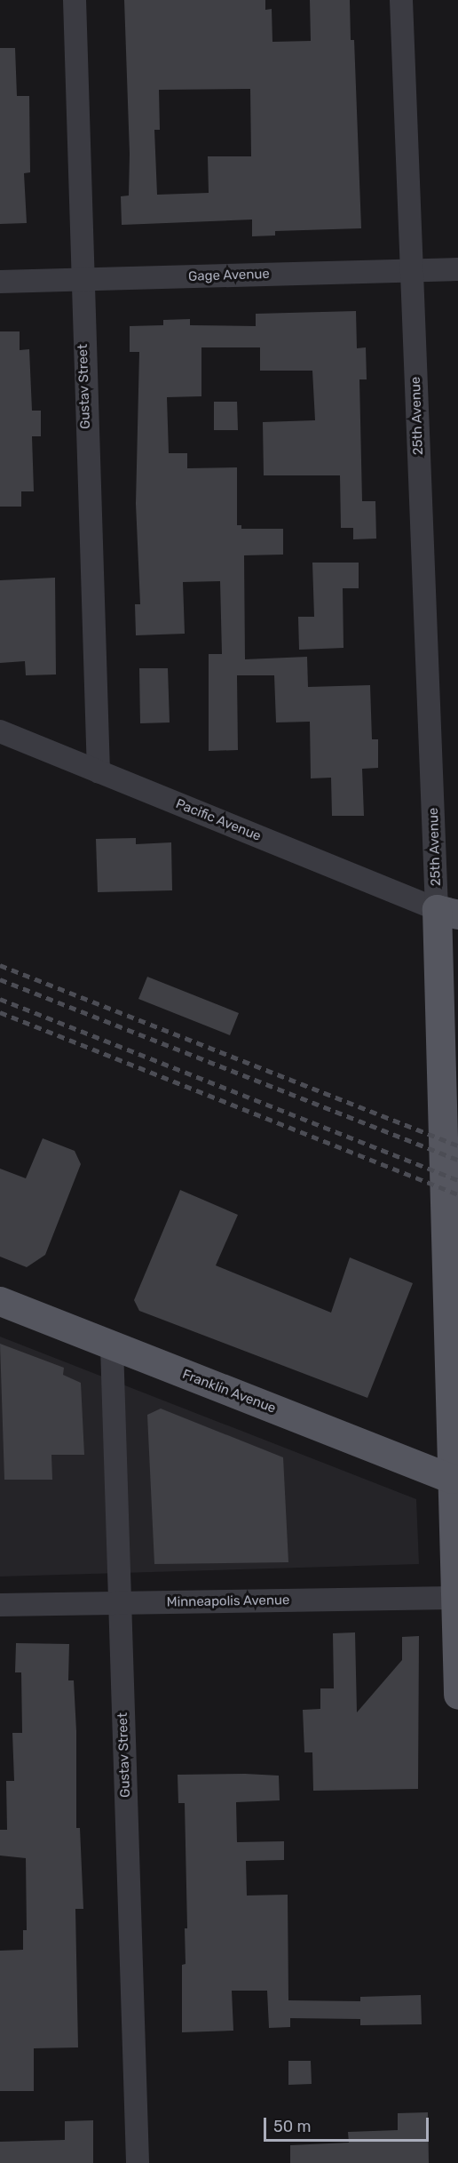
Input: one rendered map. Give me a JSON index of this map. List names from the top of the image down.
{
  "streets": {
    "main road": ["25th Avenue", "Franklin Avenue"],
    "street": [
      "Gage Avenue",
      "Gustav Street",
      "Pacific Avenue",
      "Minneapolis Avenue"
    ]
  },
  "crossings": [
    ["Gage Avenue", "Gustav Street"],
    ["Gage Avenue", "25th Avenue"],
    ["Gustav Street", "Pacific Avenue"],
    ["Gustav Street", "Franklin Avenue"],
    ["Gustav Street", "Minneapolis Avenue"],
    ["25th Avenue", "Pacific Avenue"],
    ["25th Avenue", "Franklin Avenue"],
    ["25th Avenue", "Minneapolis Avenue"]
  ],
  "scale_bar": "50 m"
}
